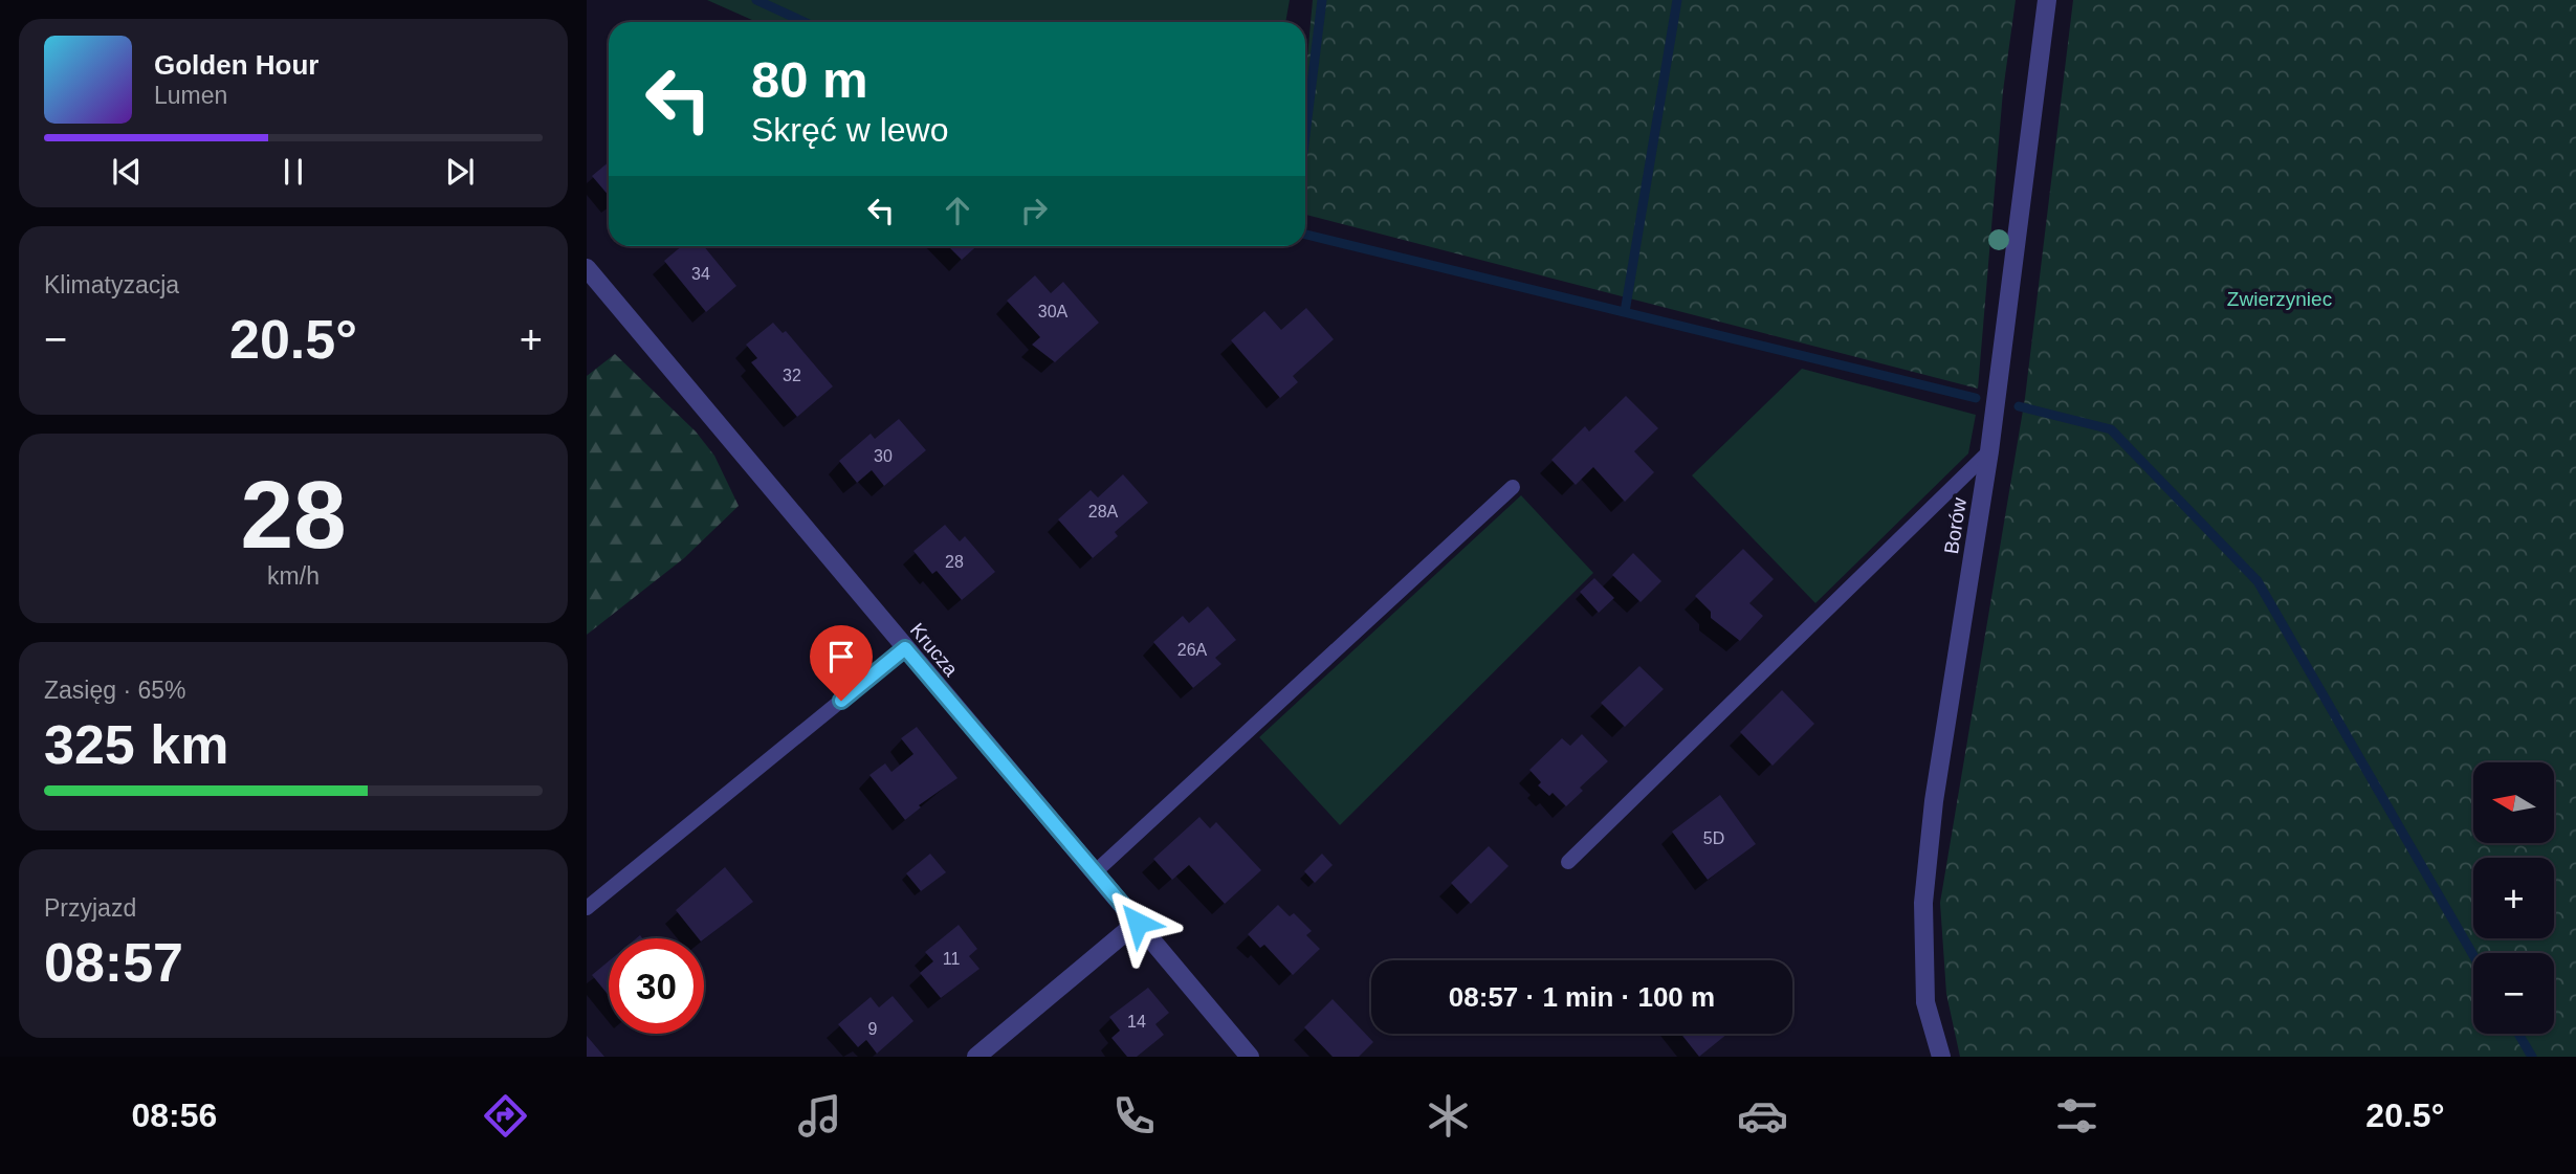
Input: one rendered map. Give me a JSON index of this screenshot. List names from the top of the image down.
{
  "streets": {
    "street": ["Borów", "Krucza"]
  },
  "parks": ["Zwierzyniec"],
  "house_numbers": [
    "34",
    "30A",
    "32",
    "30",
    "28A",
    "28",
    "26A",
    "5D",
    "11",
    "14",
    "9"
  ],
  "north": "left",
  "page": {
    "turn": ["80 m", "Skręć w lewo"],
    "song": ["Golden Hour", "Lumen"],
    "tile": [
      "Klimatyzacja",
      ["28", "km/h"],
      ["Zasięg · 65%", "325 km"],
      ["Przyjazd", "08:57"]
    ],
    "heat": ["−", "20.5°", "+"],
    "map_buttons": ["+", "−"],
    "limit": "30",
    "trip": "08:57 · 1 min · 100 m",
    "tabs": ["08:56", "20.5°"]
  }
}
